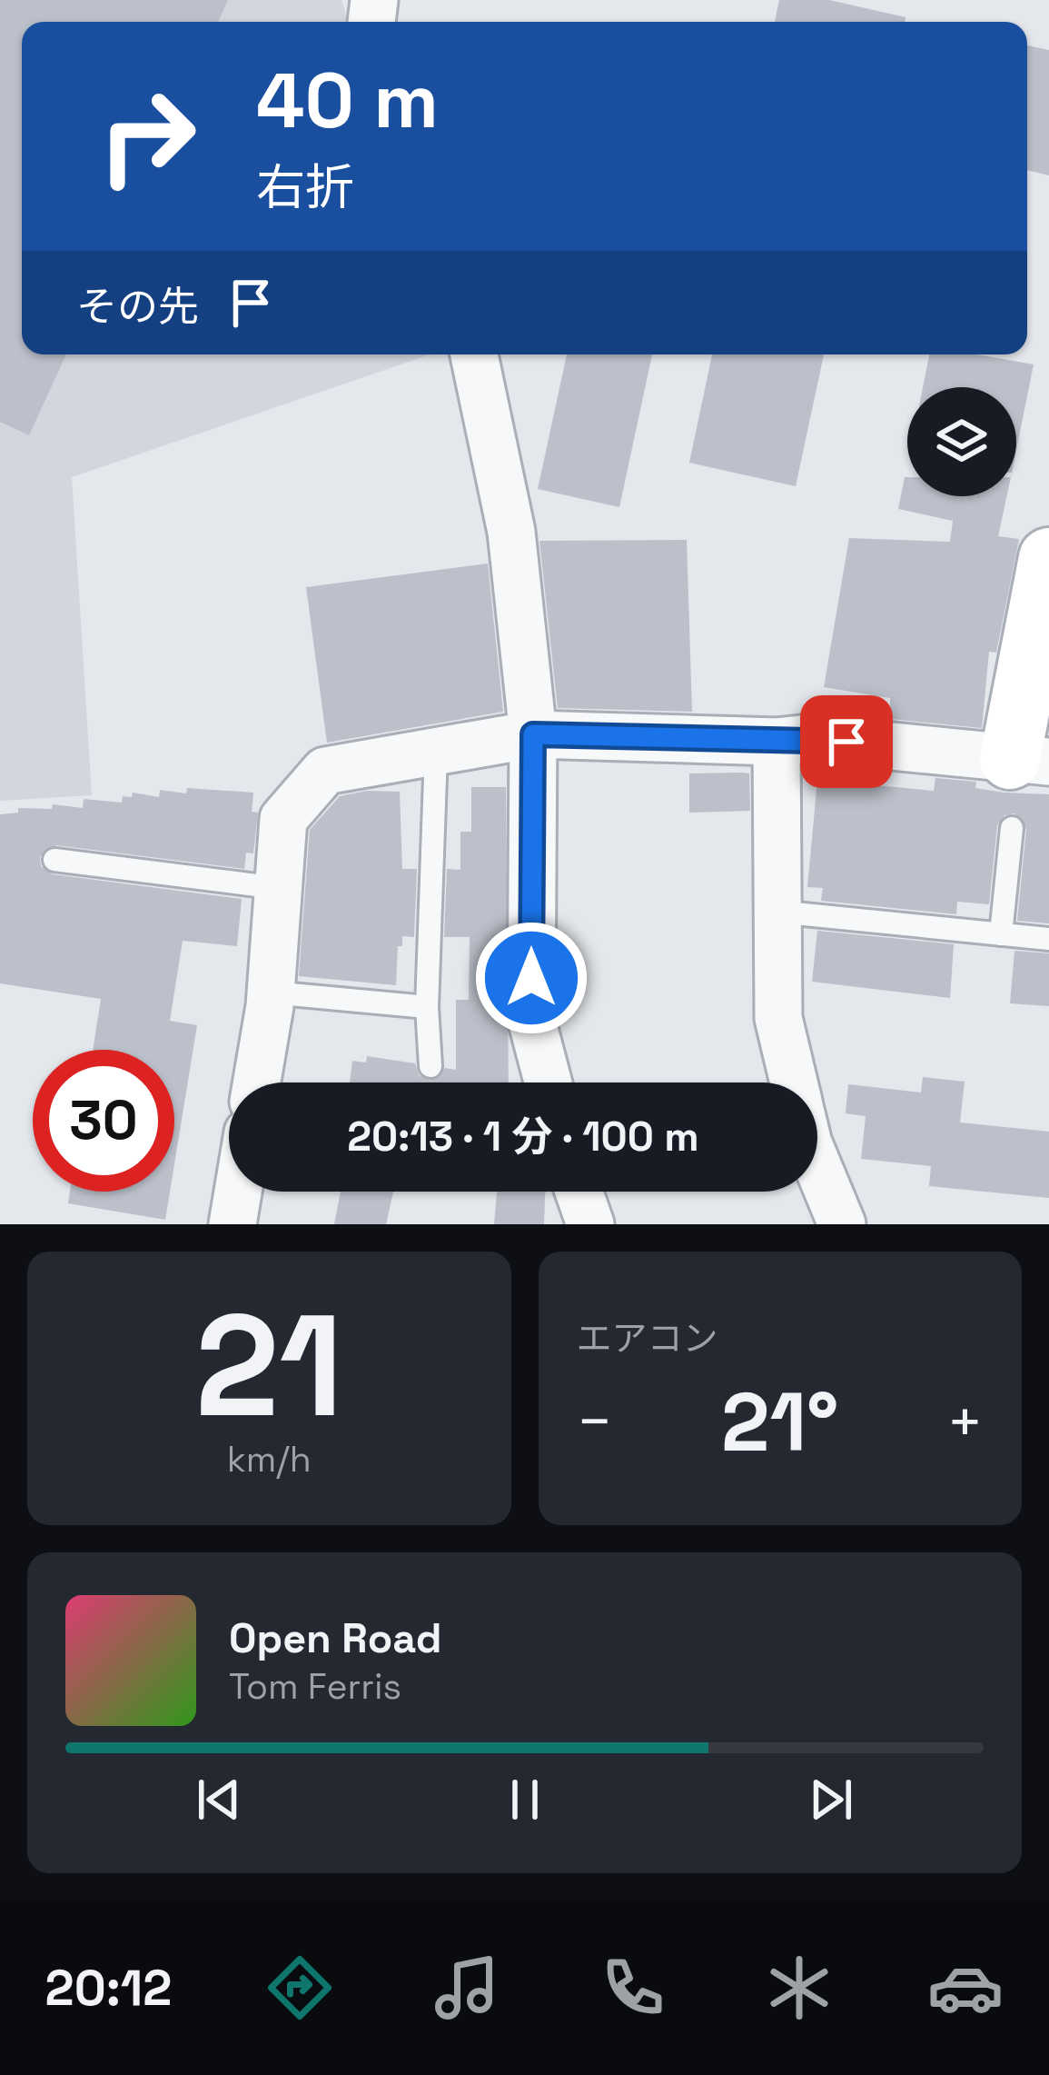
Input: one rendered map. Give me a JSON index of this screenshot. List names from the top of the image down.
{
  "page": {
    "turn": ["40 m", "右折"],
    "then": "その先",
    "limit": "30",
    "trip": "20:13 · 1 分 · 100 m",
    "tile": [
      ["21", "km/h"],
      "エアコン"
    ],
    "heat": ["−", "21°", "+"],
    "song": ["Open Road", "Tom Ferris"],
    "tabs": "20:12"
  }
}
